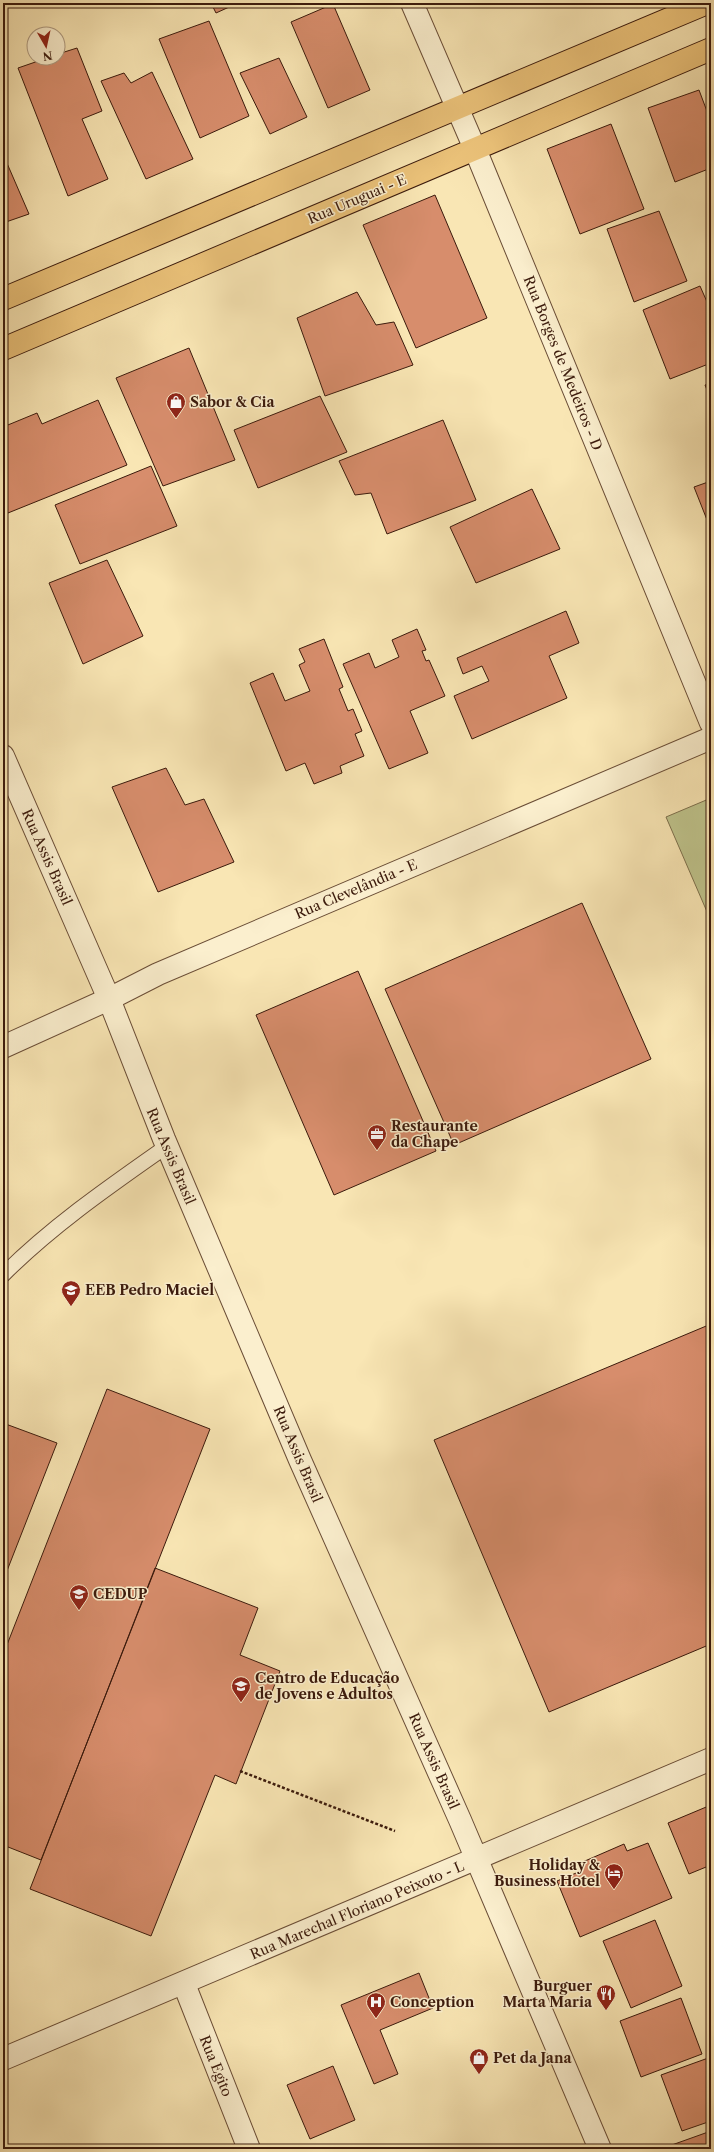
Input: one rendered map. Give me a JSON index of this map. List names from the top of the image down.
{
  "streets": {
    "main road": ["Rua Uruguai - E"],
    "street": [
      "Rua Borges de Medeiros - D",
      "Rua Assis Brasil",
      "Rua Clevelândia - E",
      "Rua Marechal Floriano Peixoto - L",
      "Rua Egito"
    ]
  },
  "crossings": [
    ["Rua Uruguai - E", "Rua Borges de Medeiros - D"],
    ["Rua Assis Brasil", "Rua Clevelândia - E"],
    ["Rua Assis Brasil", "Rua Marechal Floriano Peixoto - L"],
    ["Rua Marechal Floriano Peixoto - L", "Rua Egito"]
  ],
  "places": {
    "shop": ["Sabor & Cia", "Pet da Jana"],
    "office": ["Restaurante da Chape"],
    "school or university": ["EEB Pedro Maciel", "CEDUP", "Centro de Educação de Jovens e Adultos"],
    "hotel": ["Holiday & Business Hotel"],
    "restaurant": ["Burguer Marta Maria"],
    "hospital": ["Conception"]
  },
  "north": "bottom"
}
